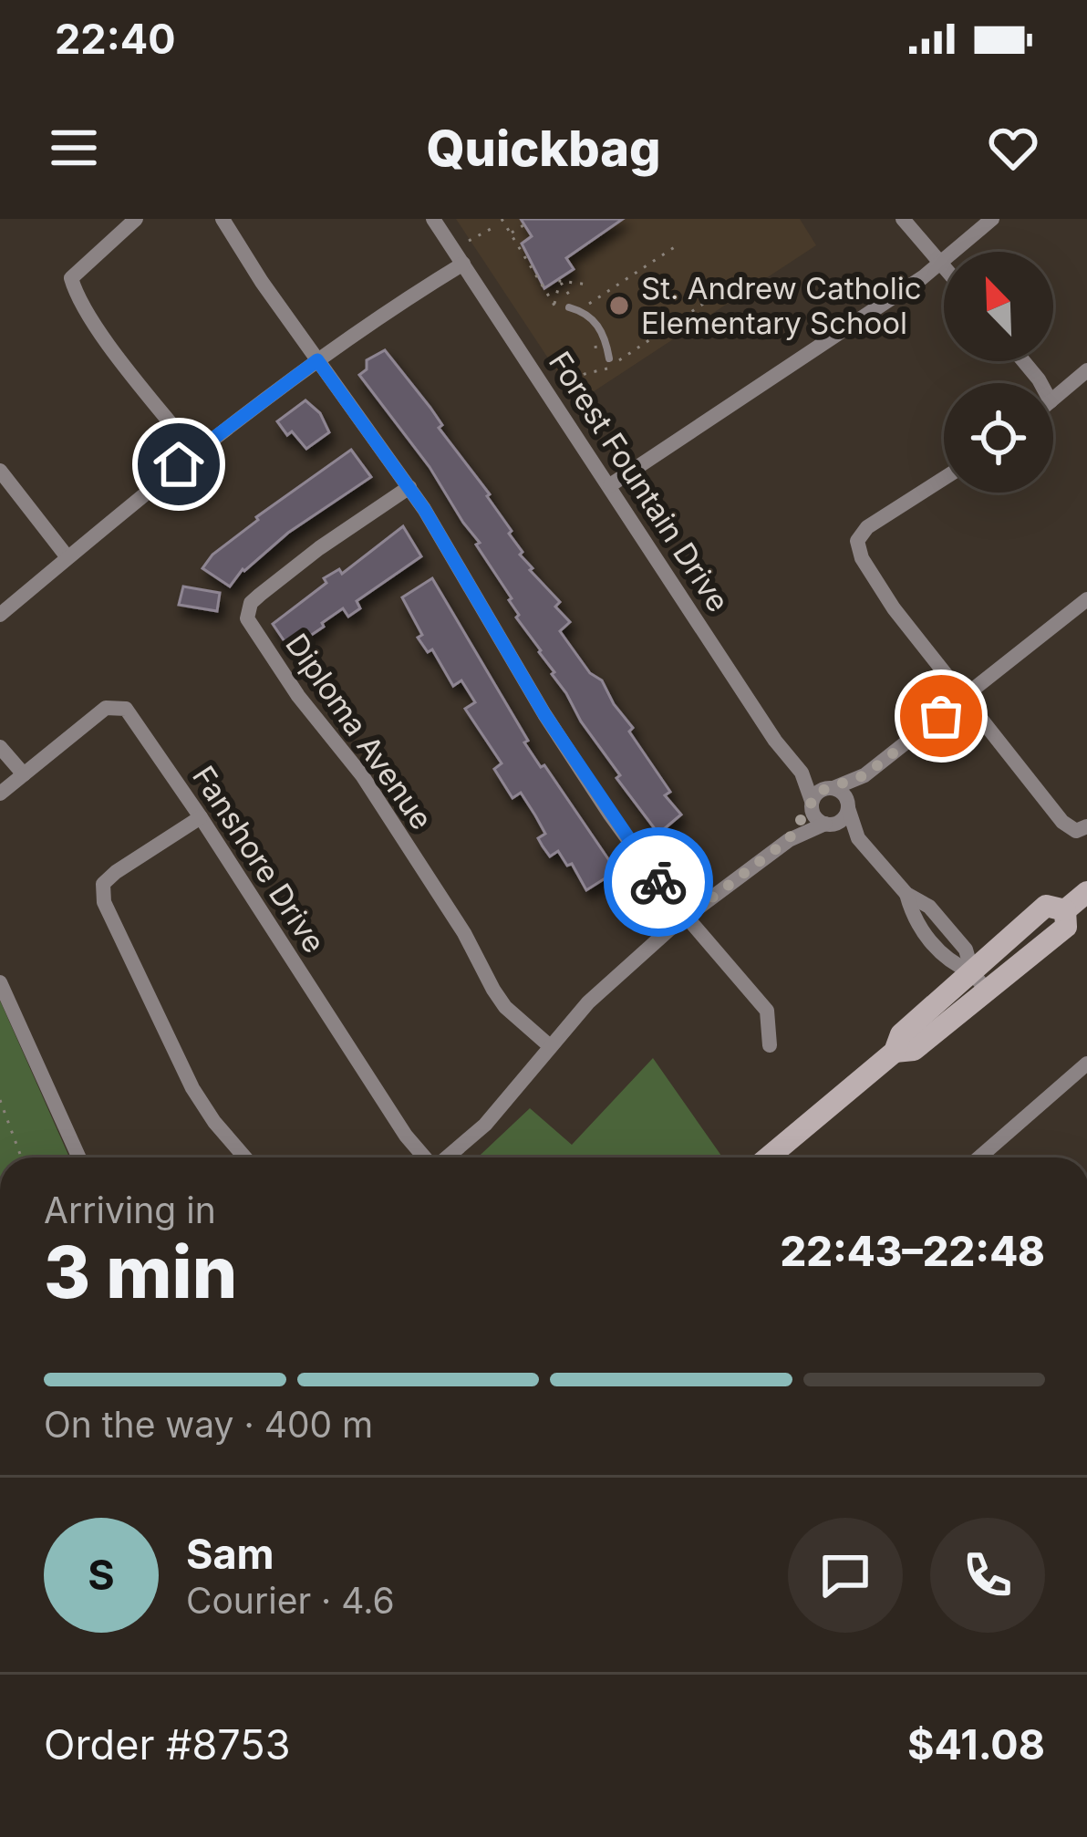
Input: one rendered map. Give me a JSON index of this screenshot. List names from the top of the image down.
{
  "streets": {
    "street": ["Forest Fountain Drive", "Diploma Avenue", "Fanshore Drive"]
  },
  "places": ["St. Andrew Catholic Elementary School"],
  "north": "top left",
  "page": {
    "status": "22:40",
    "header": "Quickbag",
    "heading": ["3 min", "Arriving in", "22:43–22:48"],
    "panel": [
      "Sam",
      "Courier · 4.6",
      "Order #8753",
      "$41.08"
    ],
    "bar": "On the way · 400 m",
    "round": "S"
  }
}
